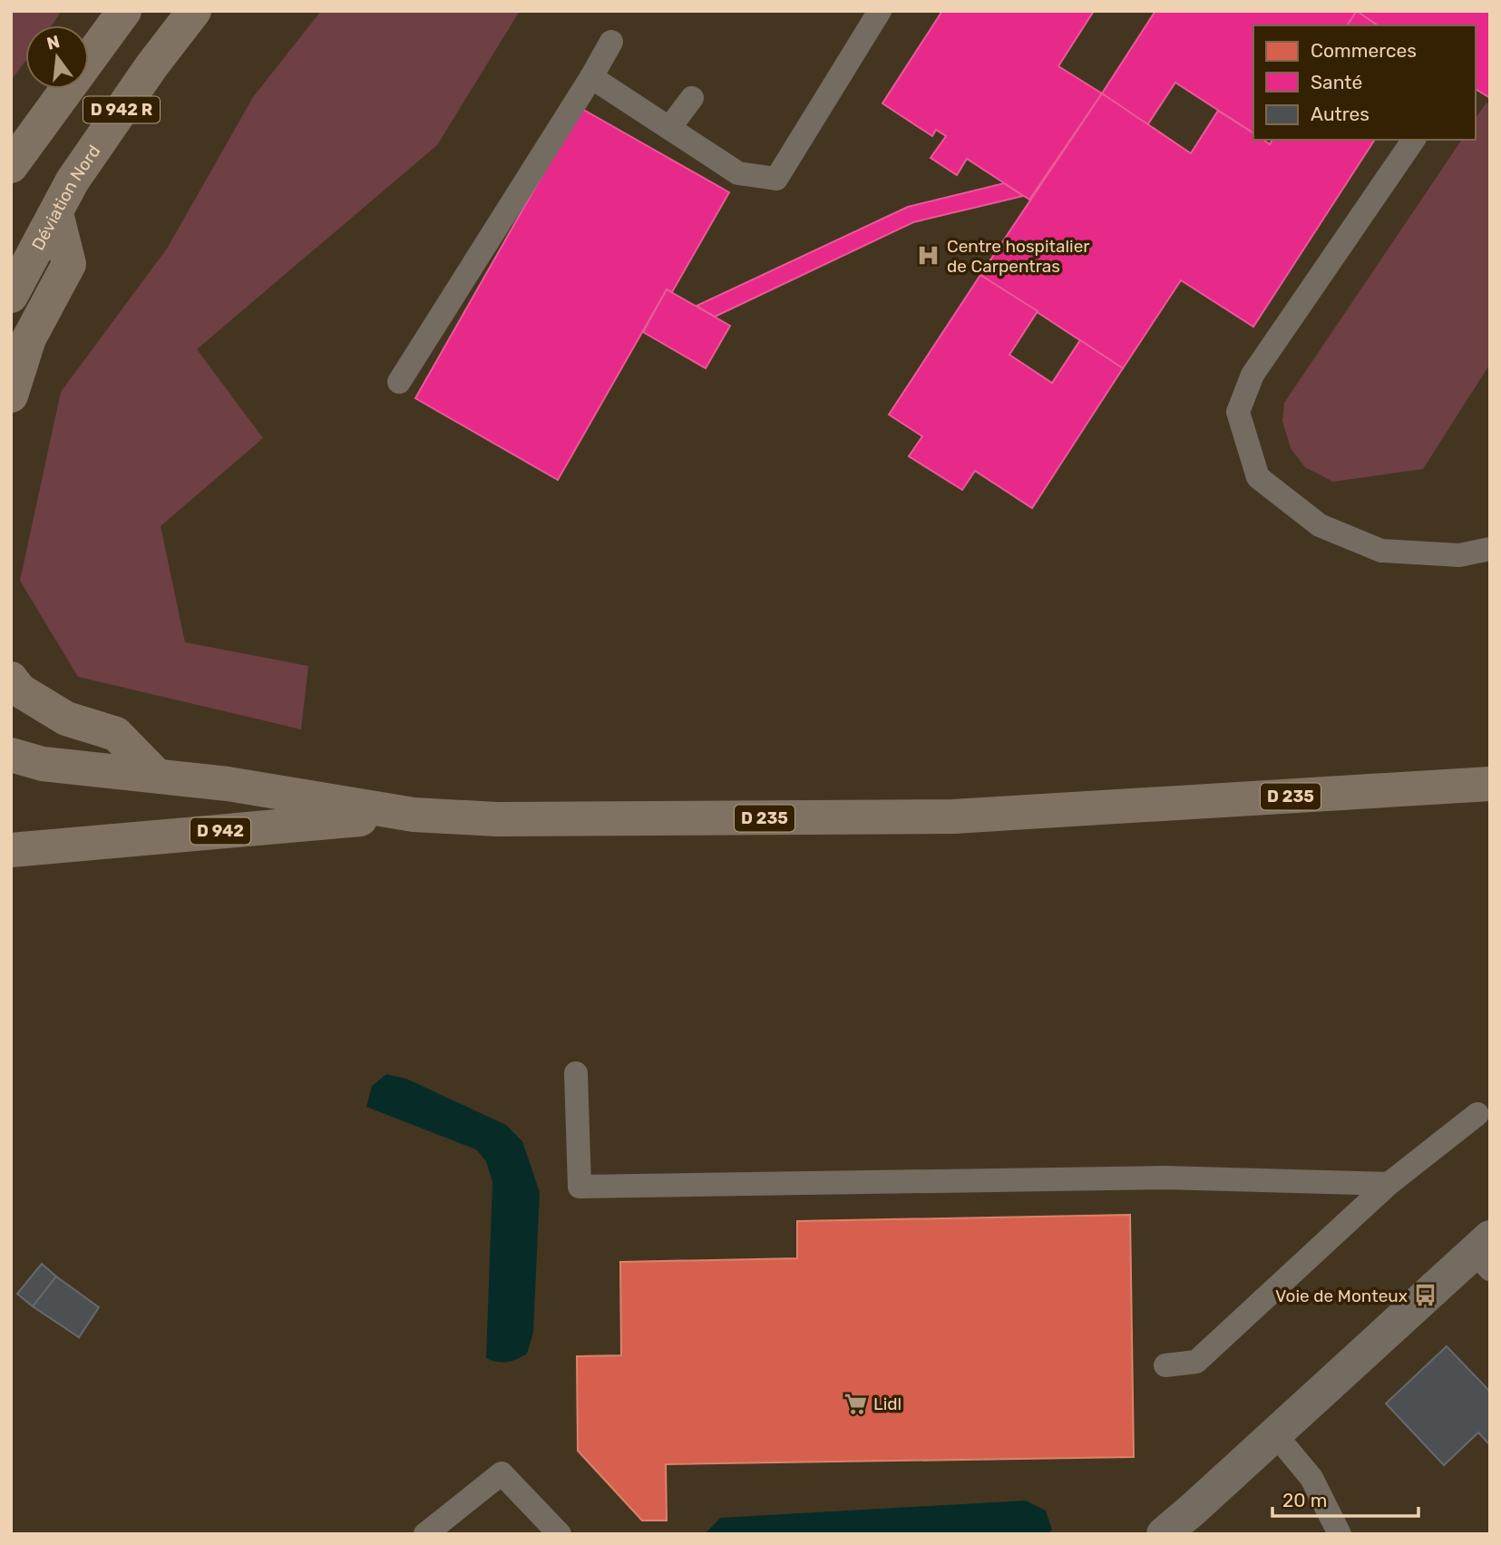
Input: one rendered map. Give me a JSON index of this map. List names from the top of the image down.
{
  "streets": {
    "main road": [
      "D 942 R",
      "Déviation Nord",
      "D 235",
      "D 942"
    ]
  },
  "crossings": [
    ["D 235", "D 942"]
  ],
  "places": {
    "hospital": ["Centre hospitalier de Carpentras"],
    "bus stop": ["Voie de Monteux"],
    "supermarket": ["Lidl"]
  },
  "legend": ["Commerces", "Santé", "Autres"],
  "scale_bar": "20 m",
  "north": "top"
}
